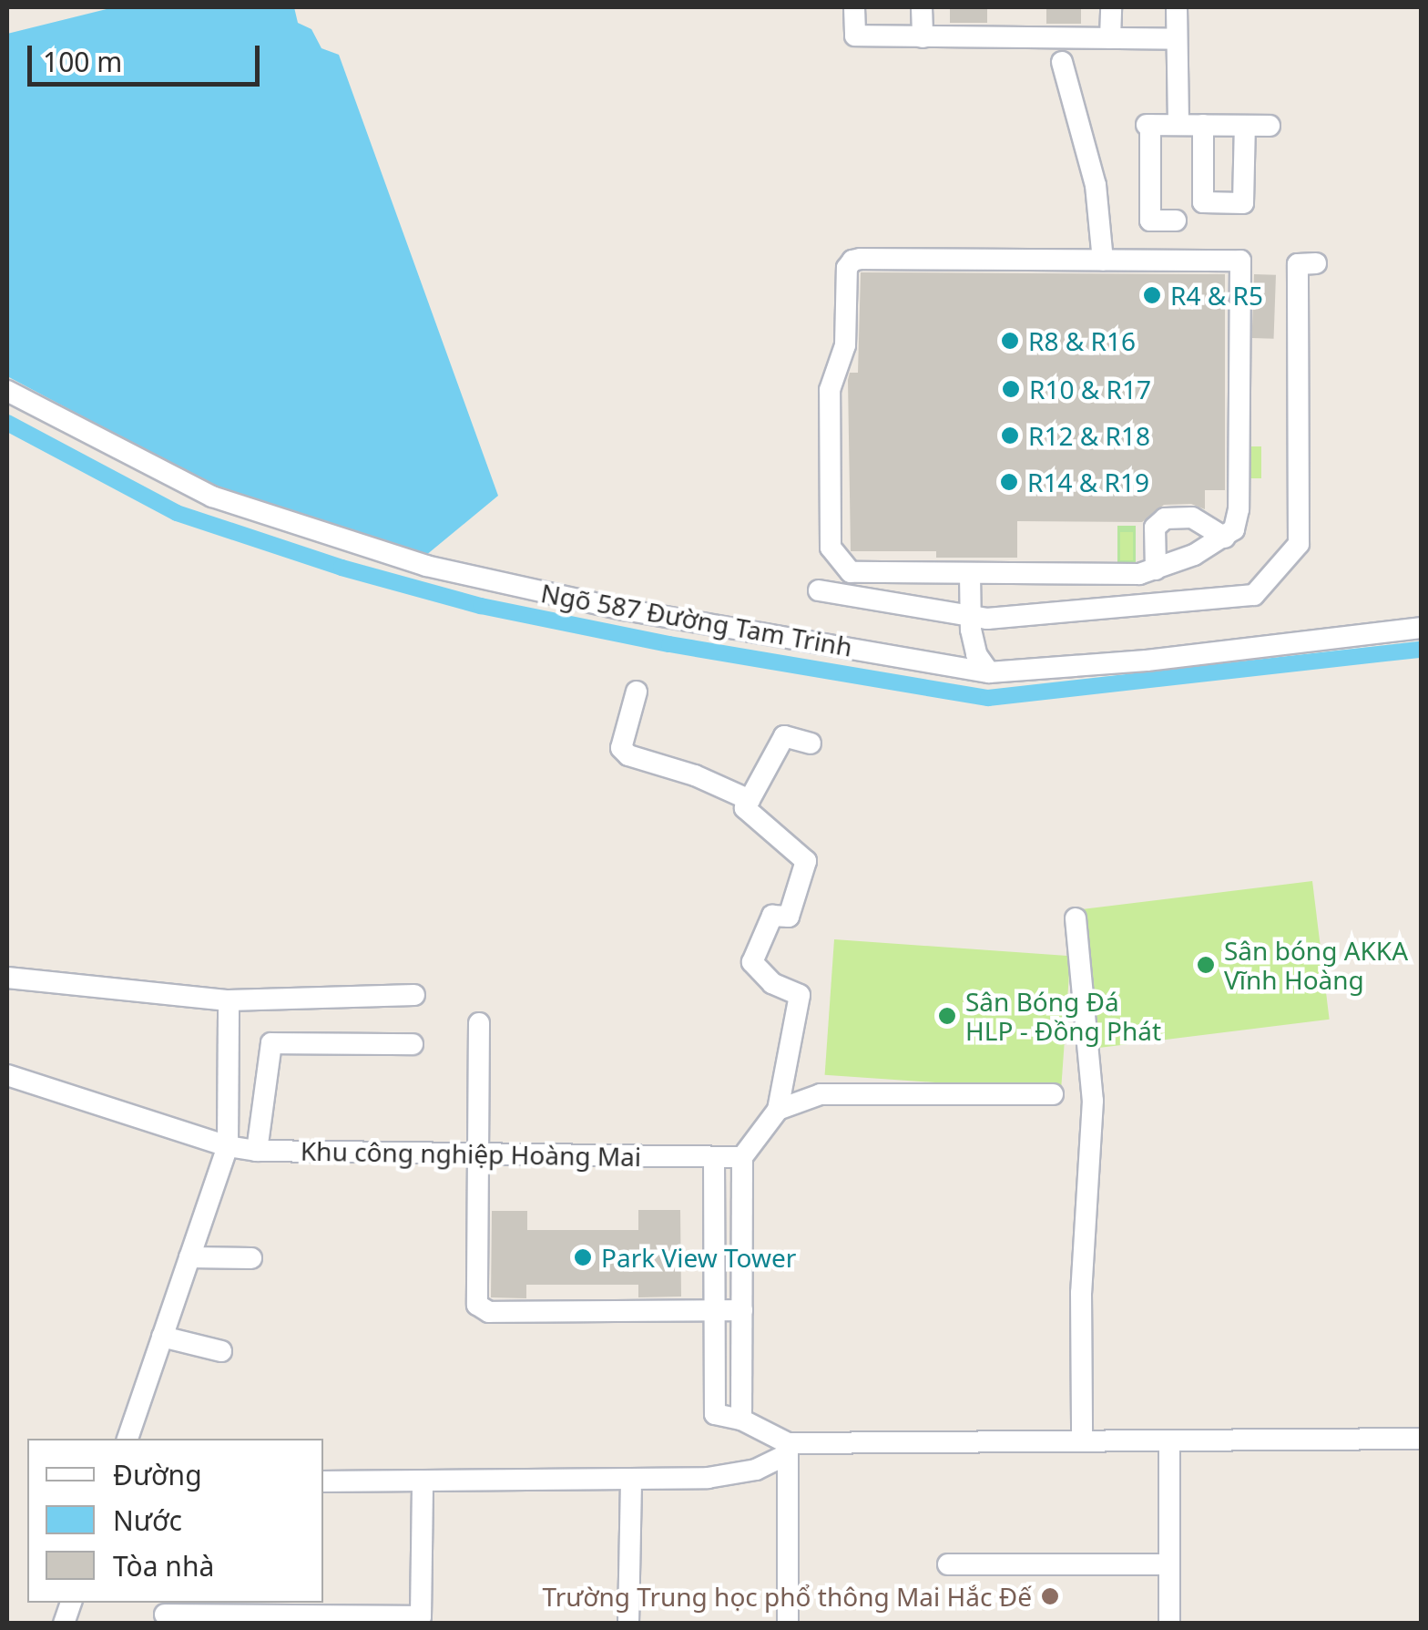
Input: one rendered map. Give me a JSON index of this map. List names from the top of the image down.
{
  "streets": {
    "street": ["Ngõ 587 Đường Tam Trinh", "Khu công nghiệp Hoàng Mai"]
  },
  "places": [
    "R4 & R5",
    "R8 & R16",
    "R10 & R17",
    "R12 & R18",
    "R14 & R19",
    "Sân bóng AKKA Vĩnh Hoàng",
    "Sân Bóng Đá HLP - Đồng Phát",
    "Park View Tower",
    "Trường Trung học phổ thông Mai Hắc Đế"
  ],
  "legend": ["Đường", "Nước", "Tòa nhà"],
  "scale_bar": "100 m"
}
